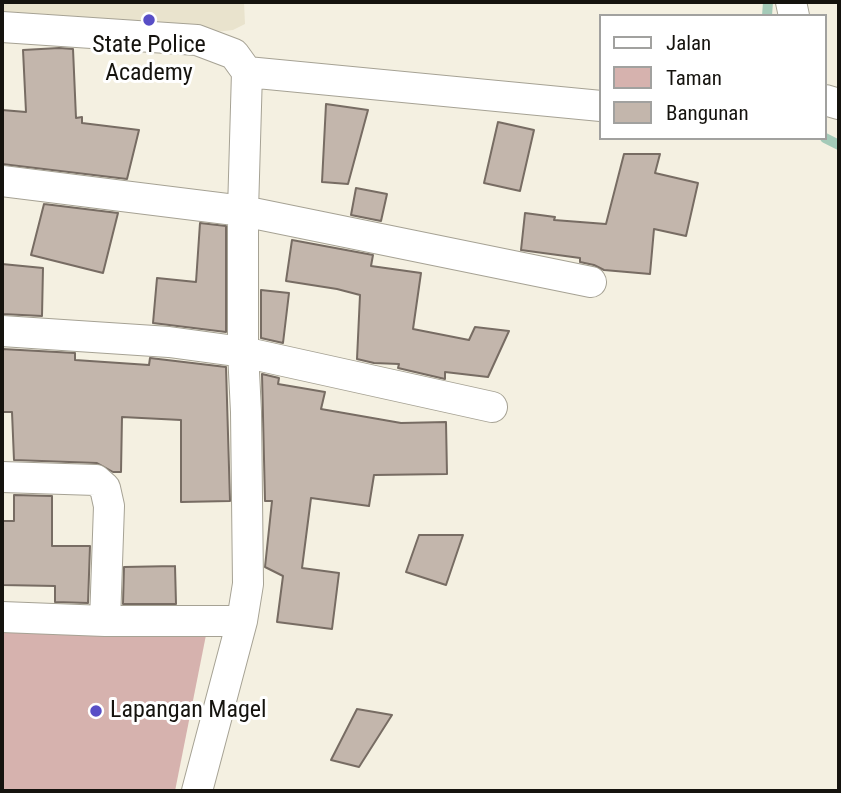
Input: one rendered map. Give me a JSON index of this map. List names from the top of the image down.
{
  "places": ["State Police Academy", "Lapangan Magel"],
  "legend": ["Jalan", "Taman", "Bangunan"]
}
